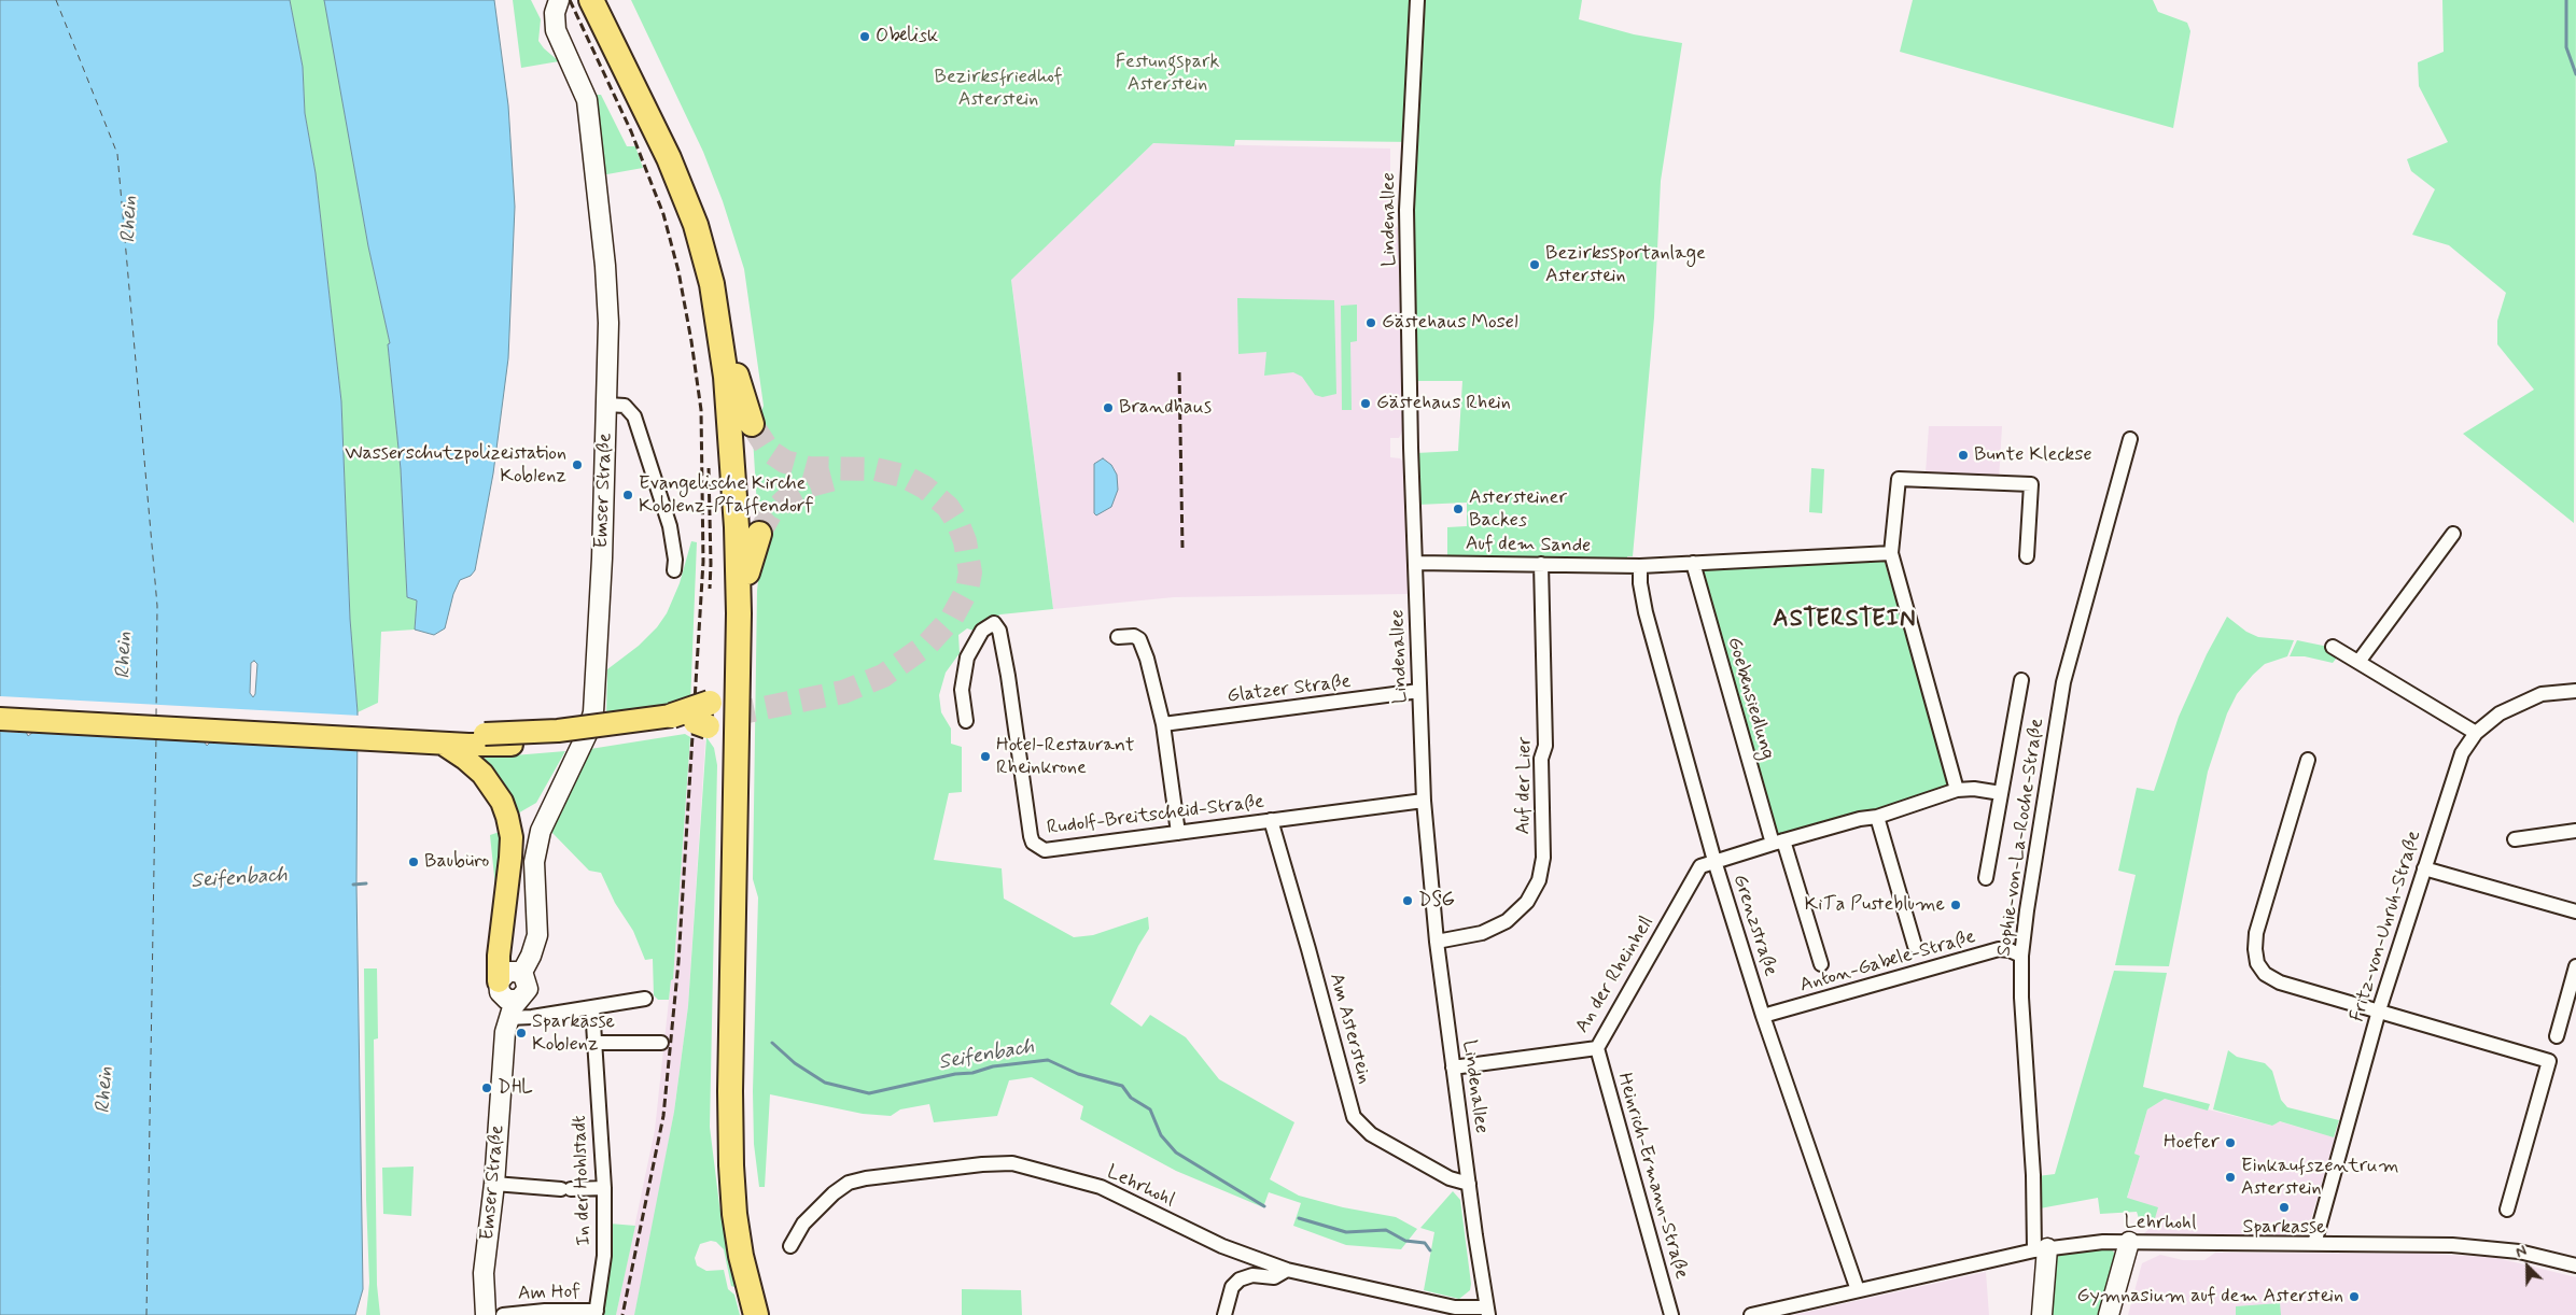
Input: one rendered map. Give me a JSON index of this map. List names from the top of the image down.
{
  "streets": {
    "street": [
      "Lindenallee",
      "Emser Straße",
      "Auf dem Sande",
      "Glatzer Straße",
      "Goebensiedlung",
      "Auf der Lier",
      "Rudolf-Breitscheid-Straße",
      "Sophie-von-La-Roche-Straße",
      "Grenzstraße",
      "Fritz-von-Unruh-Straße",
      "Anton-Gabele-Straße",
      "An der Rheinhell",
      "Am Asterstein",
      "Heinrich-Ermann-Straße",
      "In der Hohlstadt",
      "Lehrhohl",
      "Am Hof"
    ]
  },
  "crossings": [
    ["Lindenallee", "Auf dem Sande"],
    ["Lindenallee", "Glatzer Straße"],
    ["Lindenallee", "Auf der Lier"],
    ["Lindenallee", "Rudolf-Breitscheid-Straße"],
    ["Lindenallee", "An der Rheinhell"],
    ["Lindenallee", "Am Asterstein"],
    ["Lindenallee", "Lehrhohl"],
    ["Auf dem Sande", "Auf der Lier"],
    ["Auf dem Sande", "Grenzstraße"],
    ["Rudolf-Breitscheid-Straße", "Am Asterstein"],
    ["Sophie-von-La-Roche-Straße", "Anton-Gabele-Straße"],
    ["Sophie-von-La-Roche-Straße", "Lehrhohl"],
    ["Grenzstraße", "Anton-Gabele-Straße"],
    ["Grenzstraße", "An der Rheinhell"],
    ["Grenzstraße", "Lehrhohl"],
    ["Fritz-von-Unruh-Straße", "Lehrhohl"],
    ["An der Rheinhell", "Heinrich-Ermann-Straße"],
    ["In der Hohlstadt", "Am Hof"]
  ],
  "districts": ["ASTERSTEIN"],
  "water": ["Rhein", "Seifenbach"],
  "parks": ["Festungspark Asterstein", "Bezirksfriedhof Asterstein"],
  "places": [
    "Obelisk",
    "Bezirkssportanlage Asterstein",
    "Gästehaus Mosel",
    "Gästehaus Rhein",
    "Brandhaus",
    "Bunte Kleckse",
    "Wasserschutzpolizeistation Koblenz",
    "Evangelische Kirche Koblenz-Pfaffendorf",
    "Astersteiner Backes",
    "Hotel-Restaurant Rheinkrone",
    "Baubüro",
    "DSG",
    "KiTa Pusteblume",
    "Sparkasse Koblenz",
    "DHL",
    "Hoefer",
    "Einkaufszentrum Asterstein",
    "Sparkasse",
    "Gymnasium auf dem Asterstein"
  ],
  "north": "top left"
}
